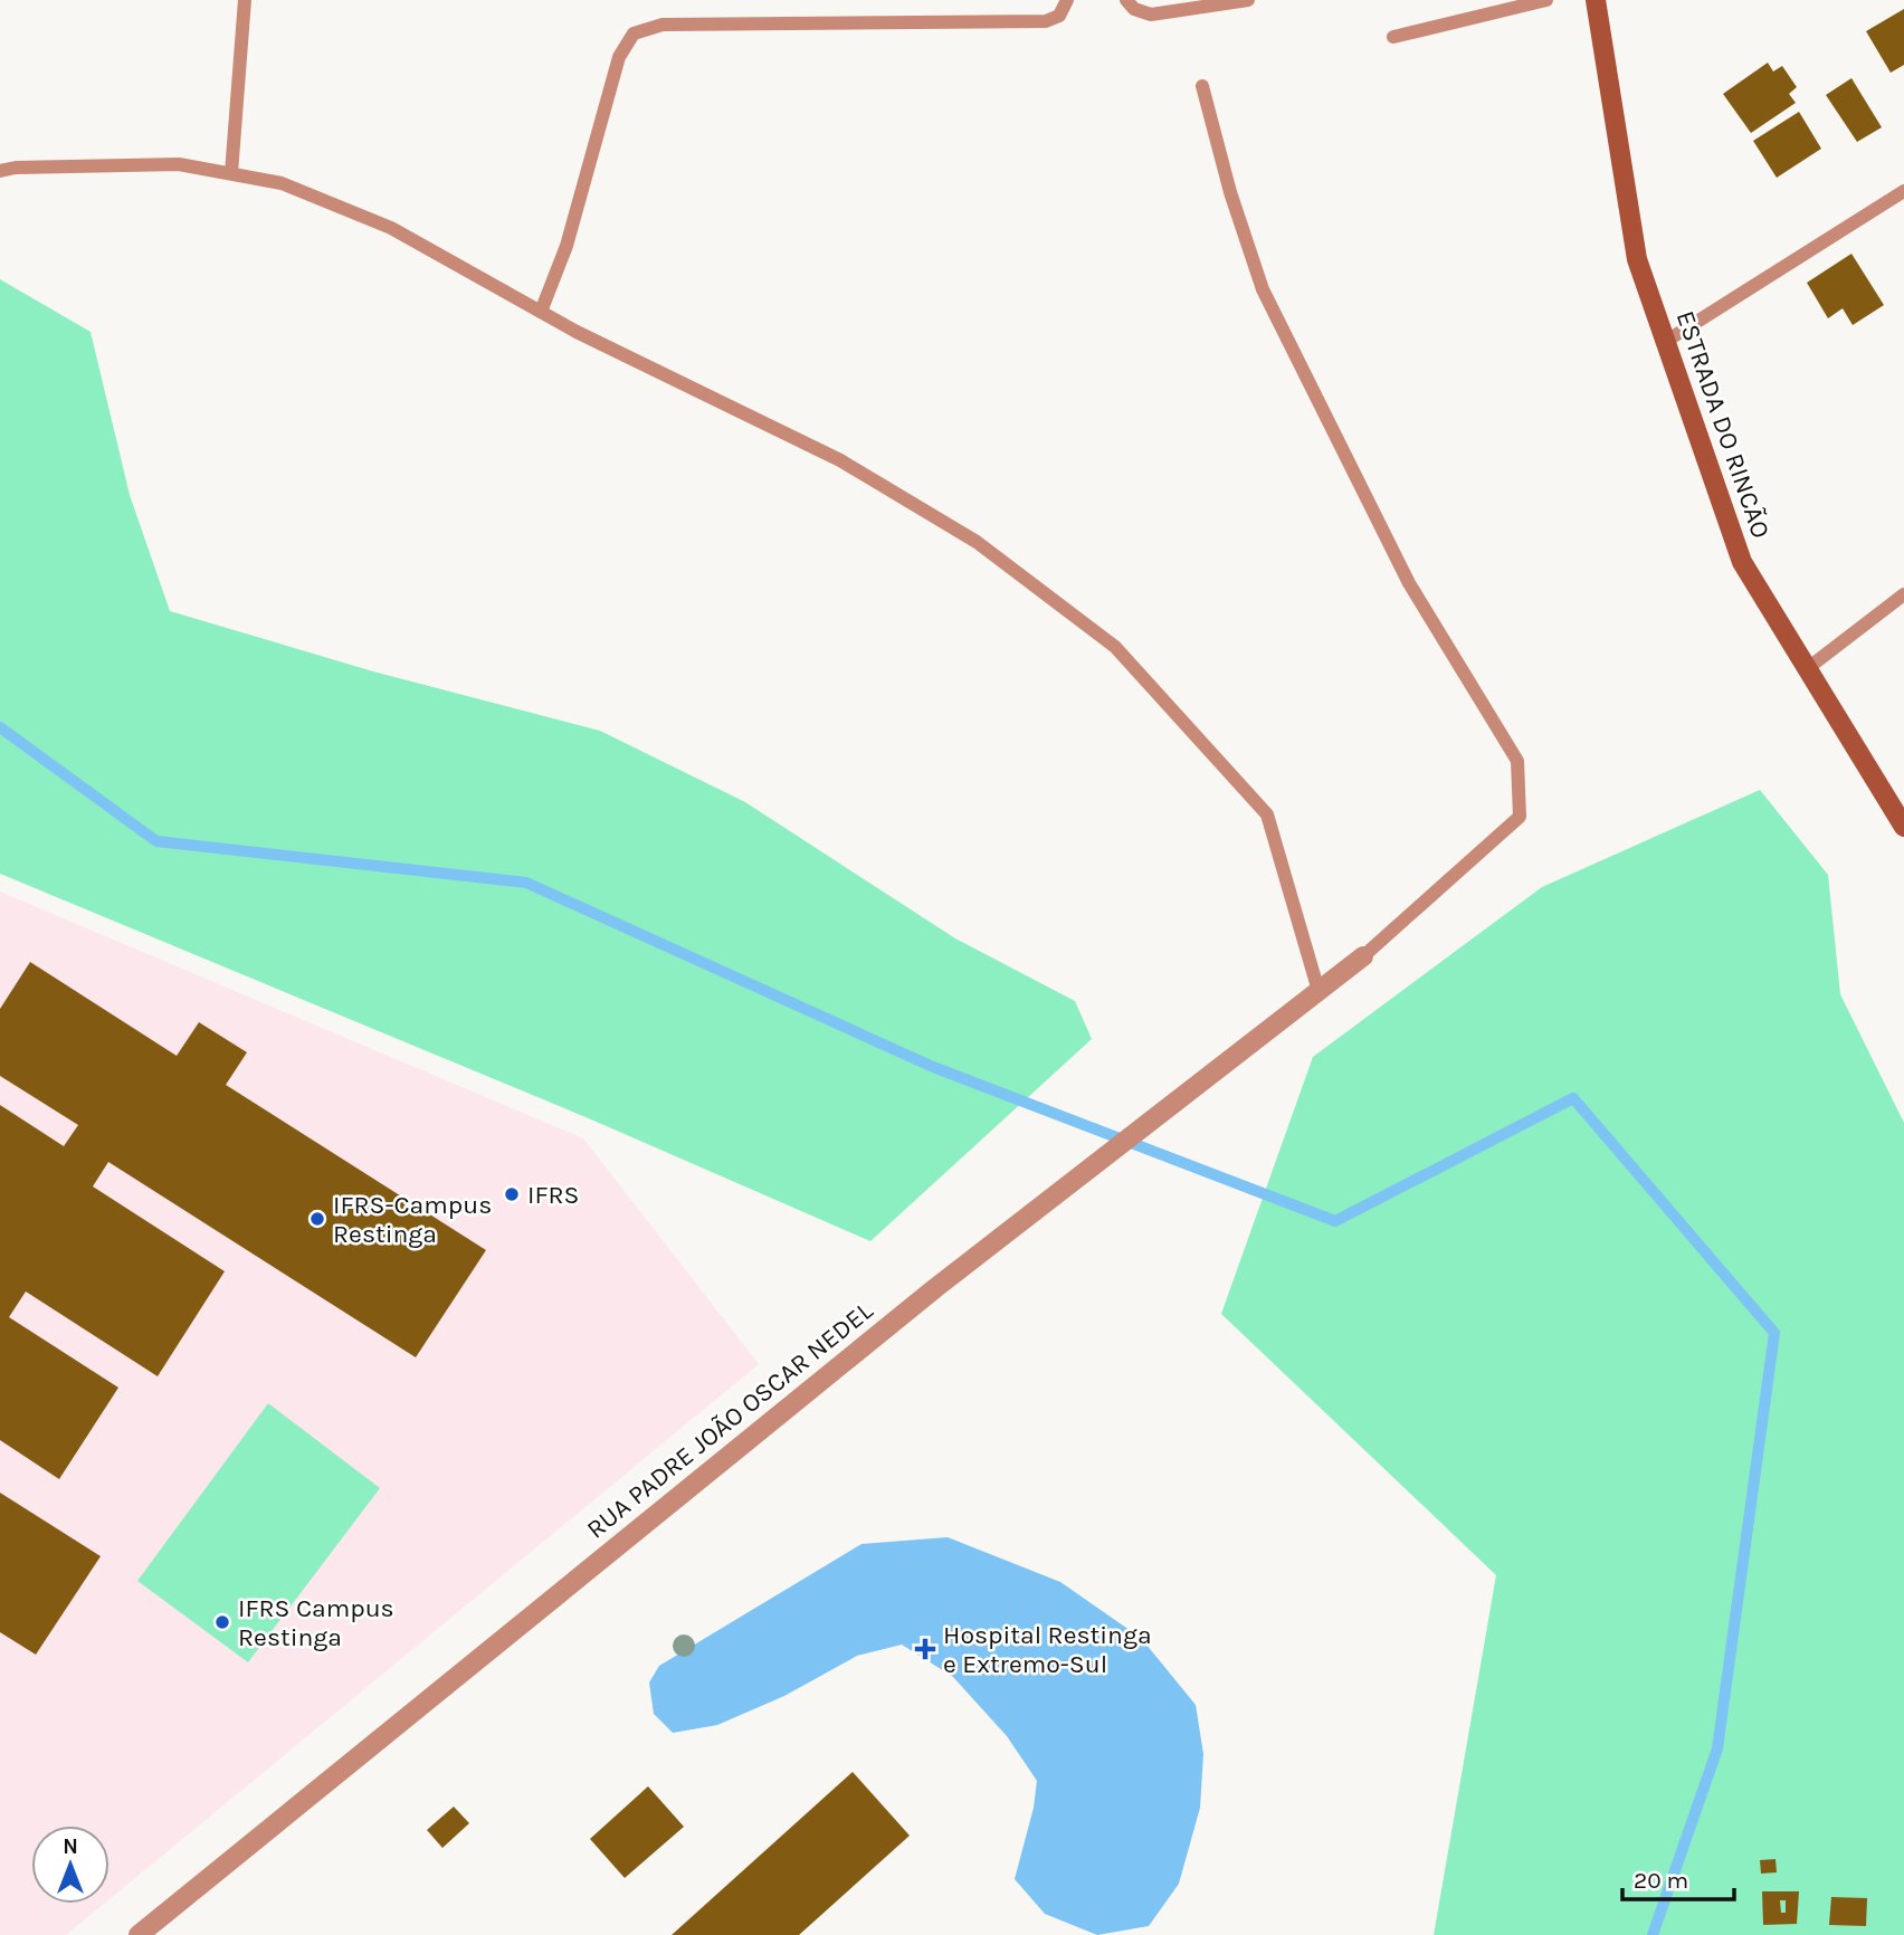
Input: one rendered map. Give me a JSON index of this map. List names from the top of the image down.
{
  "streets": {
    "street": ["ESTRADA DO RINCÃO", "RUA PADRE JOÃO OSCAR NEDEL"]
  },
  "places": {
    "other": ["IFRS", "IFRS-Campus Restinga", "IFRS Campus Restinga"],
    "health": ["Hospital Restinga e Extremo-Sul"]
  },
  "scale_bar": "20 m",
  "north": "top"
}
